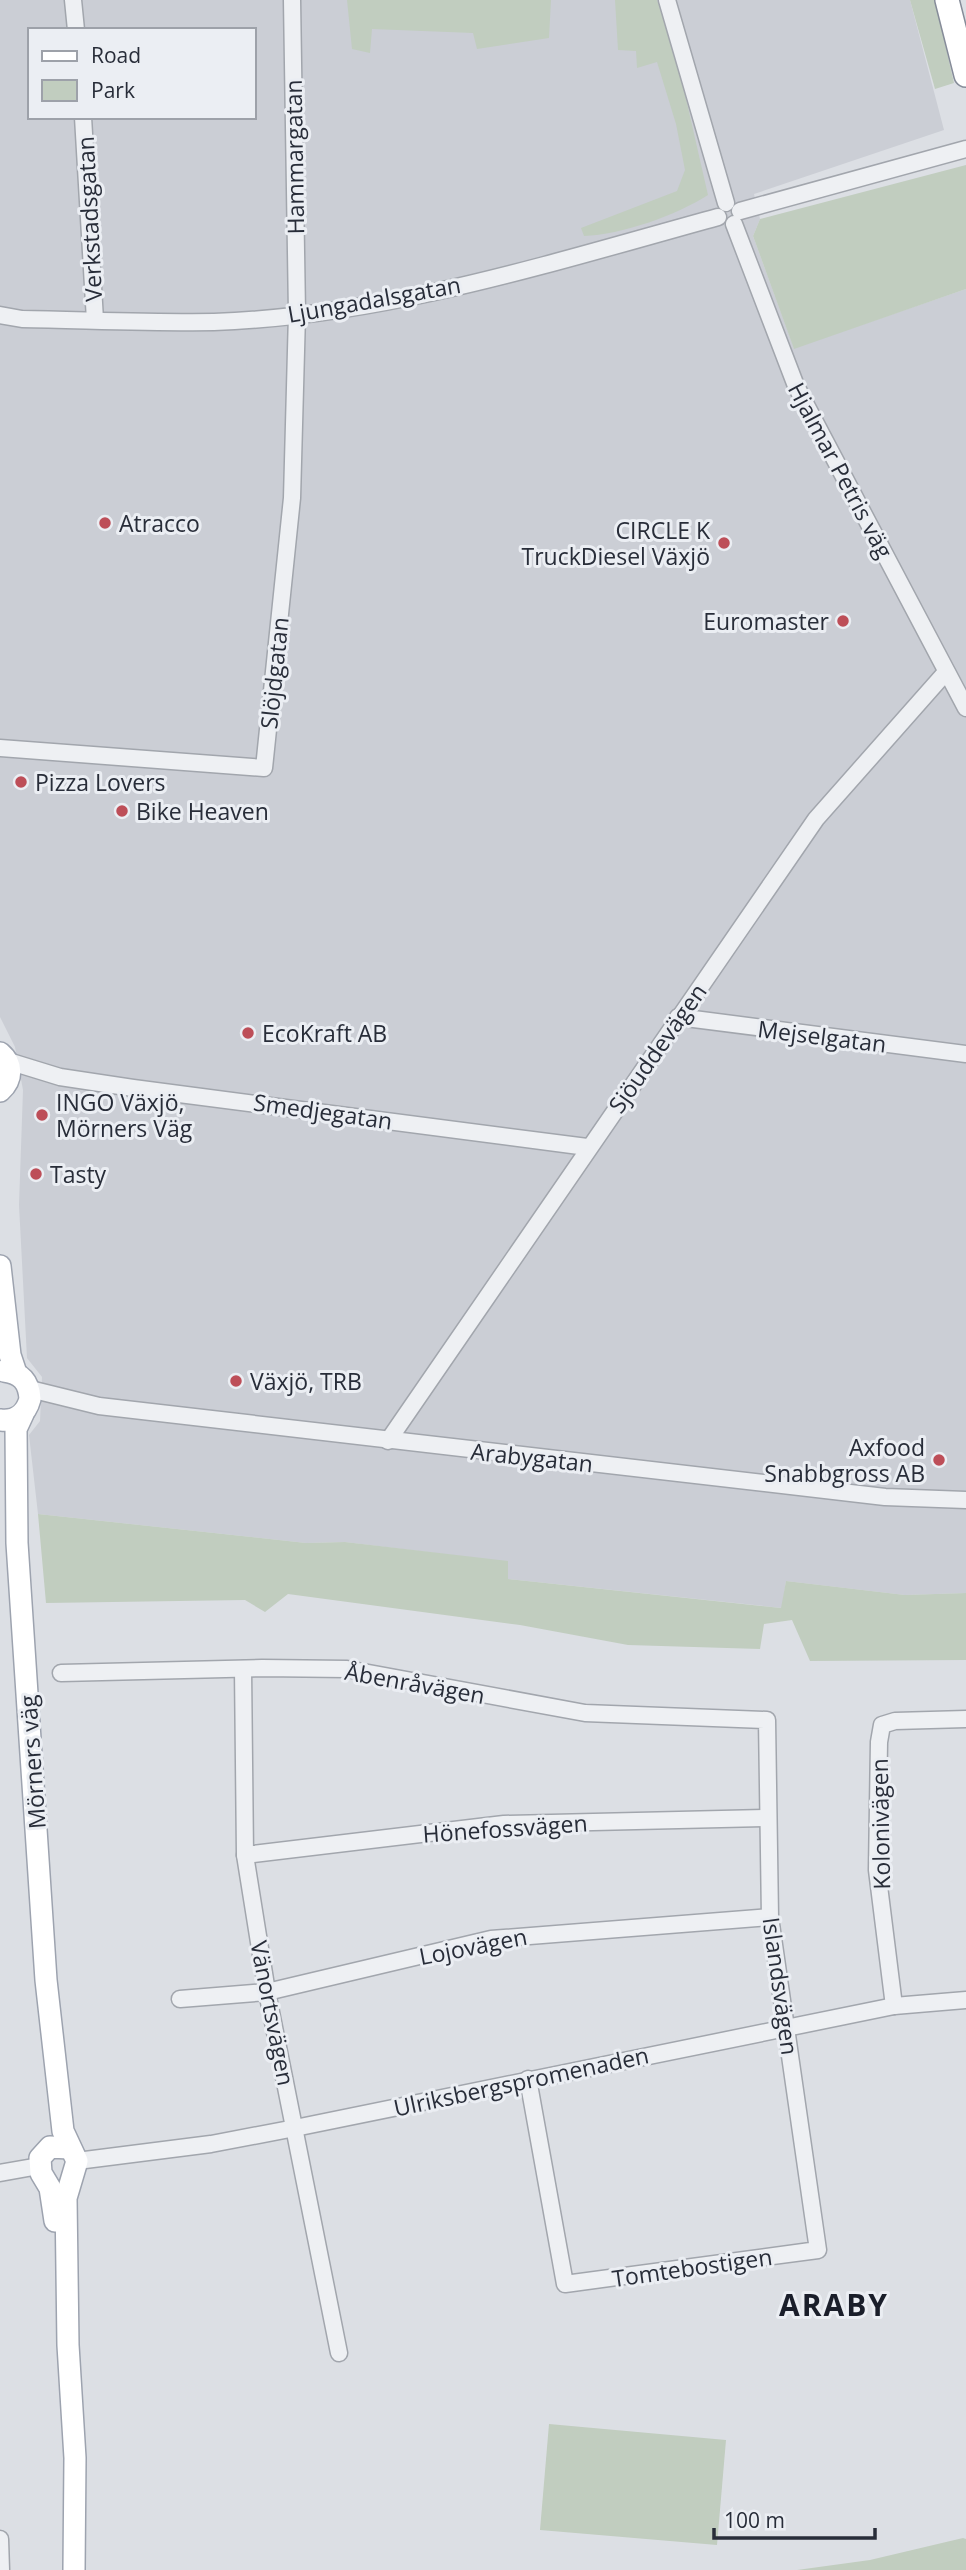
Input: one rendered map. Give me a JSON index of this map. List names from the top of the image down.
{
  "streets": {
    "main road": ["Mörners väg"],
    "street": [
      "Hammargatan",
      "Verkstadsgatan",
      "Ljungadalsgatan",
      "Hjalmar Petris väg",
      "Slöjdgatan",
      "Mejselgatan",
      "Sjöuddevägen",
      "Smedjegatan",
      "Arabygatan",
      "Åbenråvägen",
      "Kolonivägen",
      "Hönefossvägen",
      "Lojovägen",
      "Islandsvägen",
      "Vänortsvägen",
      "Ulriksbergspromenaden",
      "Tomtebostigen"
    ]
  },
  "crossings": [
    ["Hammargatan", "Ljungadalsgatan"],
    ["Hammargatan", "Slöjdgatan"],
    ["Verkstadsgatan", "Ljungadalsgatan"],
    ["Ljungadalsgatan", "Hjalmar Petris väg"],
    ["Ljungadalsgatan", "Slöjdgatan"],
    ["Hjalmar Petris väg", "Sjöuddevägen"],
    ["Mejselgatan", "Sjöuddevägen"],
    ["Sjöuddevägen", "Smedjegatan"],
    ["Sjöuddevägen", "Arabygatan"],
    ["Arabygatan", "Mörners väg"],
    ["Åbenråvägen", "Islandsvägen"],
    ["Åbenråvägen", "Vänortsvägen"],
    ["Mörners väg", "Ulriksbergspromenaden"],
    ["Kolonivägen", "Ulriksbergspromenaden"],
    ["Hönefossvägen", "Islandsvägen"],
    ["Hönefossvägen", "Vänortsvägen"],
    ["Lojovägen", "Islandsvägen"],
    ["Lojovägen", "Vänortsvägen"],
    ["Islandsvägen", "Ulriksbergspromenaden"],
    ["Islandsvägen", "Tomtebostigen"],
    ["Vänortsvägen", "Ulriksbergspromenaden"],
    ["Ulriksbergspromenaden", "Tomtebostigen"]
  ],
  "districts": ["ARABY"],
  "places": [
    "Atracco",
    "CIRCLE K TruckDiesel Växjö",
    "Euromaster",
    "Pizza Lovers",
    "Bike Heaven",
    "EcoKraft AB",
    "INGO Växjö, Mörners Väg",
    "Tasty",
    "Växjö, TRB",
    "Axfood Snabbgross AB"
  ],
  "legend": ["Road", "Park"],
  "scale_bar": "100 m"
}
